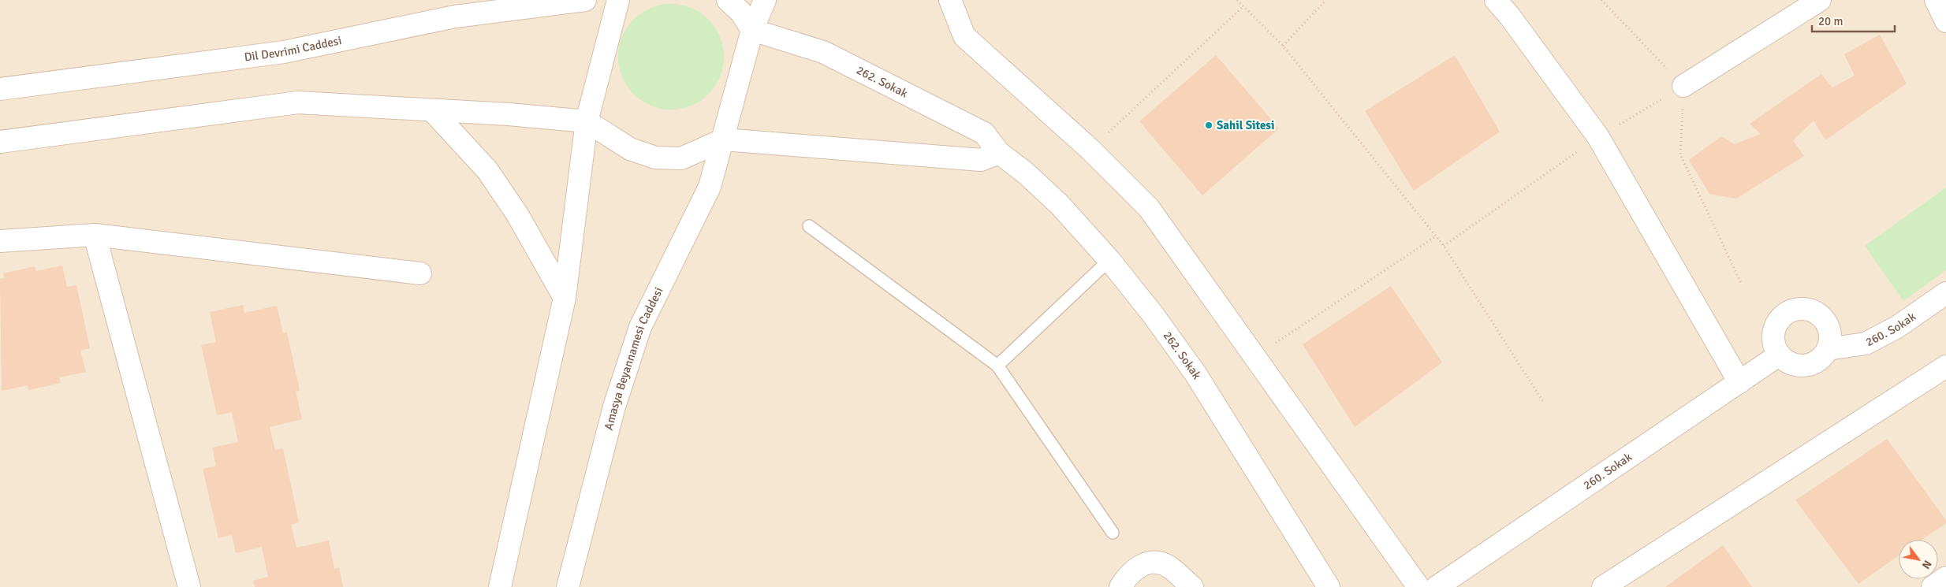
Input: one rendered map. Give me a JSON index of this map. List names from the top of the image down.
{
  "streets": {
    "street": [
      "Dil Devrimi Caddesi",
      "262. Sokak",
      "260. Sokak",
      "Amasya Beyannamesi Caddesi"
    ]
  },
  "crossings": [
    ["262. Sokak", "Amasya Beyannamesi Caddesi"]
  ],
  "places": ["Sahil Sitesi"],
  "scale_bar": "20 m",
  "north": "bottom right"
}
